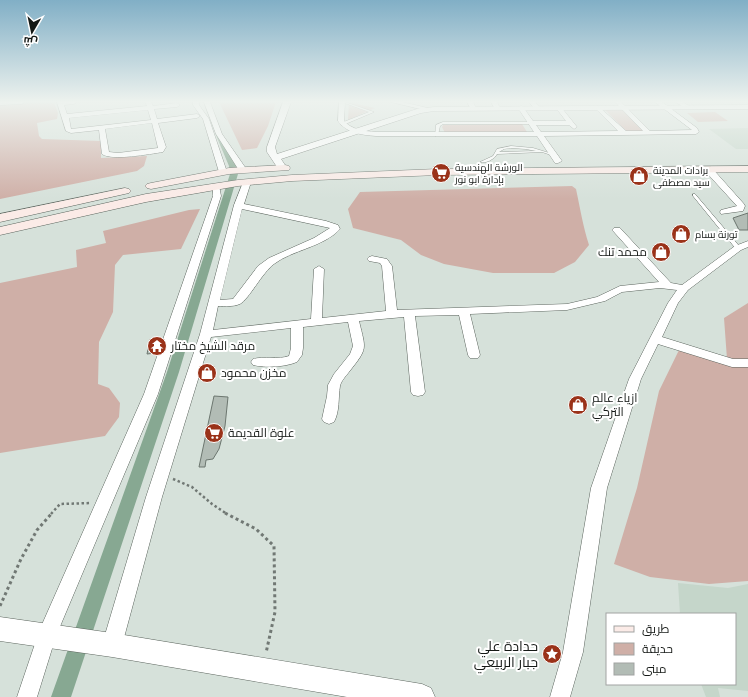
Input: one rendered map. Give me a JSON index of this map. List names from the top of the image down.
{
  "places": {
    "supermarket": ["الورشة الهندسية بإدارة ابو نور", "علوة القديمة"],
    "shop": [
      "برادات المدينة سيد مصطفى",
      "تورنة بسام",
      "محمد تنك",
      "مخزن محمود",
      "ازياء عالم التركي"
    ],
    "temple": ["مرقد الشيخ مختار"],
    "place": ["حدادة علي جبار الربيعي"]
  },
  "legend": ["طريق", "حديقة", "مبنى"],
  "north": "bottom"
}
